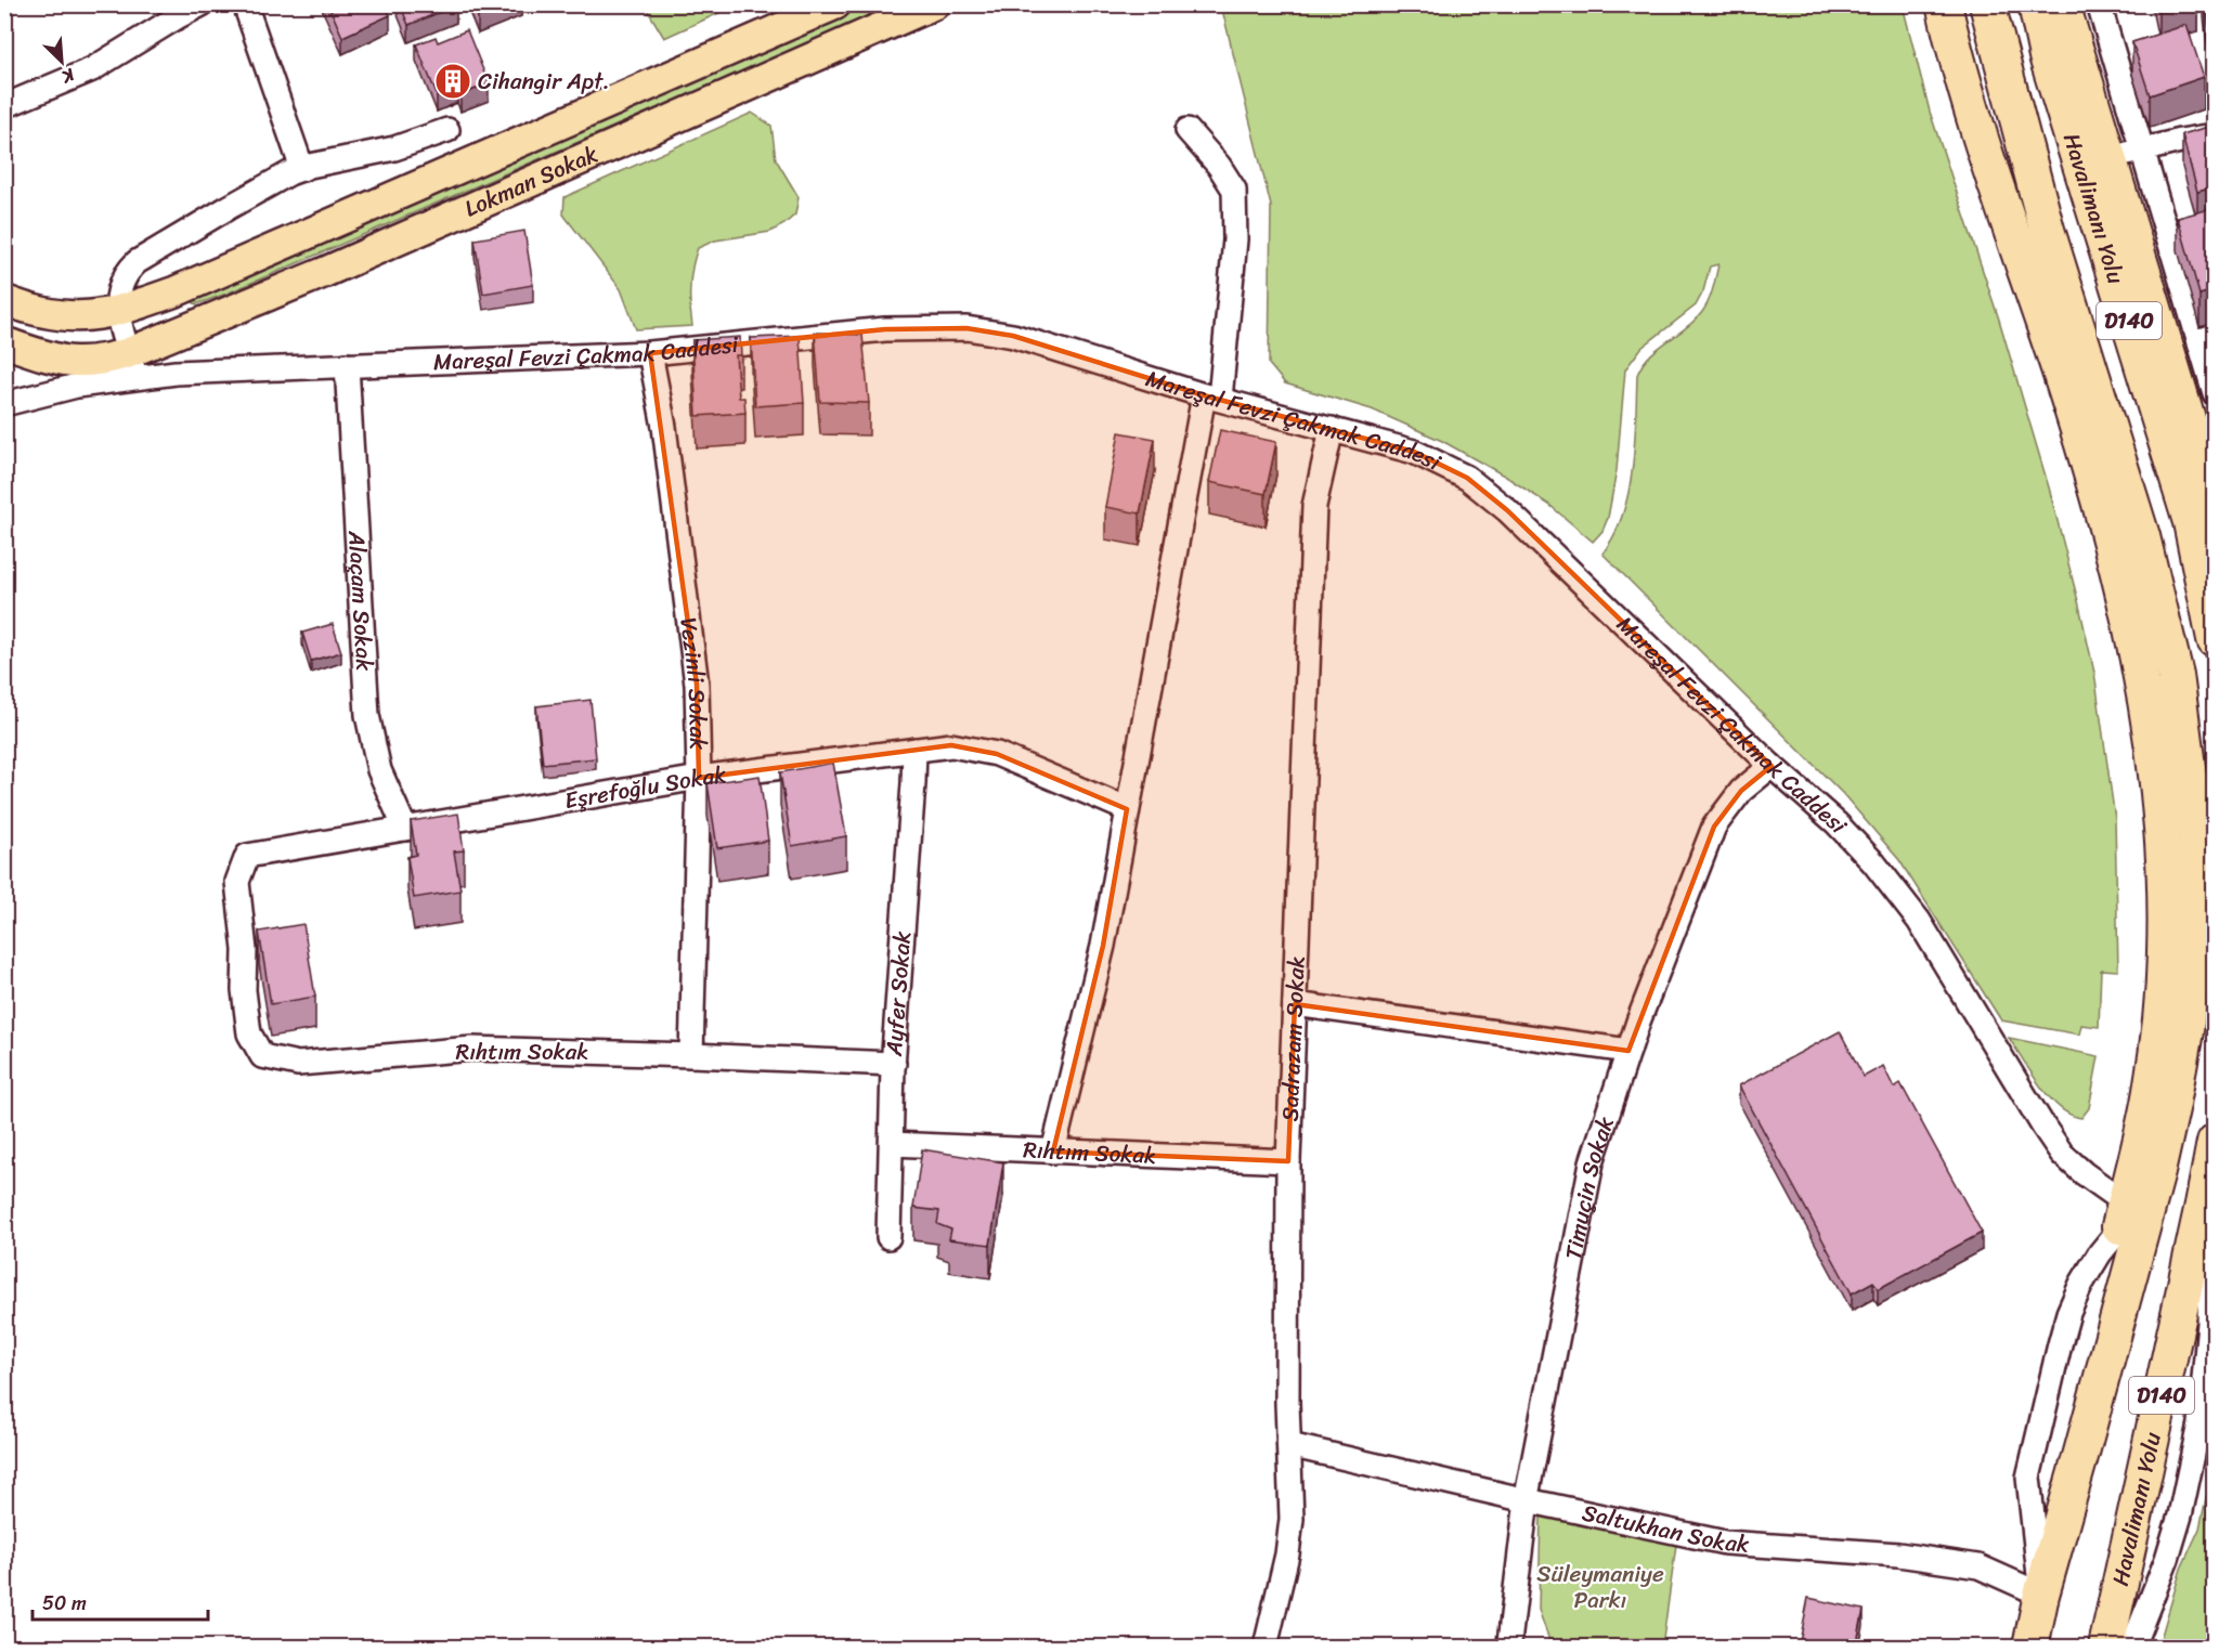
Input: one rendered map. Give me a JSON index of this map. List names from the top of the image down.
{
  "streets": {
    "highway": ["Havalimanı Yolu", "D140"],
    "main road": ["Lokman Sokak", "Mareşal Fevzi Çakmak Caddesi"],
    "street": [
      "Alaçam Sokak",
      "Vezinli Sokak",
      "Eşrefoğlu Sokak",
      "Ayfer Sokak",
      "Sadrazam Sokak",
      "Rıhtım Sokak",
      "Timuçin Sokak",
      "Saltukhan Sokak"
    ]
  },
  "crossings": [
    ["Lokman Sokak", "Mareşal Fevzi Çakmak Caddesi"],
    ["D140", "Saltukhan Sokak"],
    ["Mareşal Fevzi Çakmak Caddesi", "Alaçam Sokak"],
    ["Mareşal Fevzi Çakmak Caddesi", "Vezinli Sokak"],
    ["Mareşal Fevzi Çakmak Caddesi", "Sadrazam Sokak"],
    ["Mareşal Fevzi Çakmak Caddesi", "Timuçin Sokak"],
    ["Alaçam Sokak", "Eşrefoğlu Sokak"],
    ["Vezinli Sokak", "Eşrefoğlu Sokak"],
    ["Vezinli Sokak", "Rıhtım Sokak"],
    ["Eşrefoğlu Sokak", "Ayfer Sokak"],
    ["Eşrefoğlu Sokak", "Rıhtım Sokak"],
    ["Ayfer Sokak", "Rıhtım Sokak"],
    ["Sadrazam Sokak", "Rıhtım Sokak"],
    ["Sadrazam Sokak", "Saltukhan Sokak"],
    ["Timuçin Sokak", "Saltukhan Sokak"]
  ],
  "parks": ["Süleymaniye Parkı"],
  "places": {
    "building": ["Cihangir Apt."]
  },
  "scale_bar": "50 m",
  "north": "bottom right"
}
